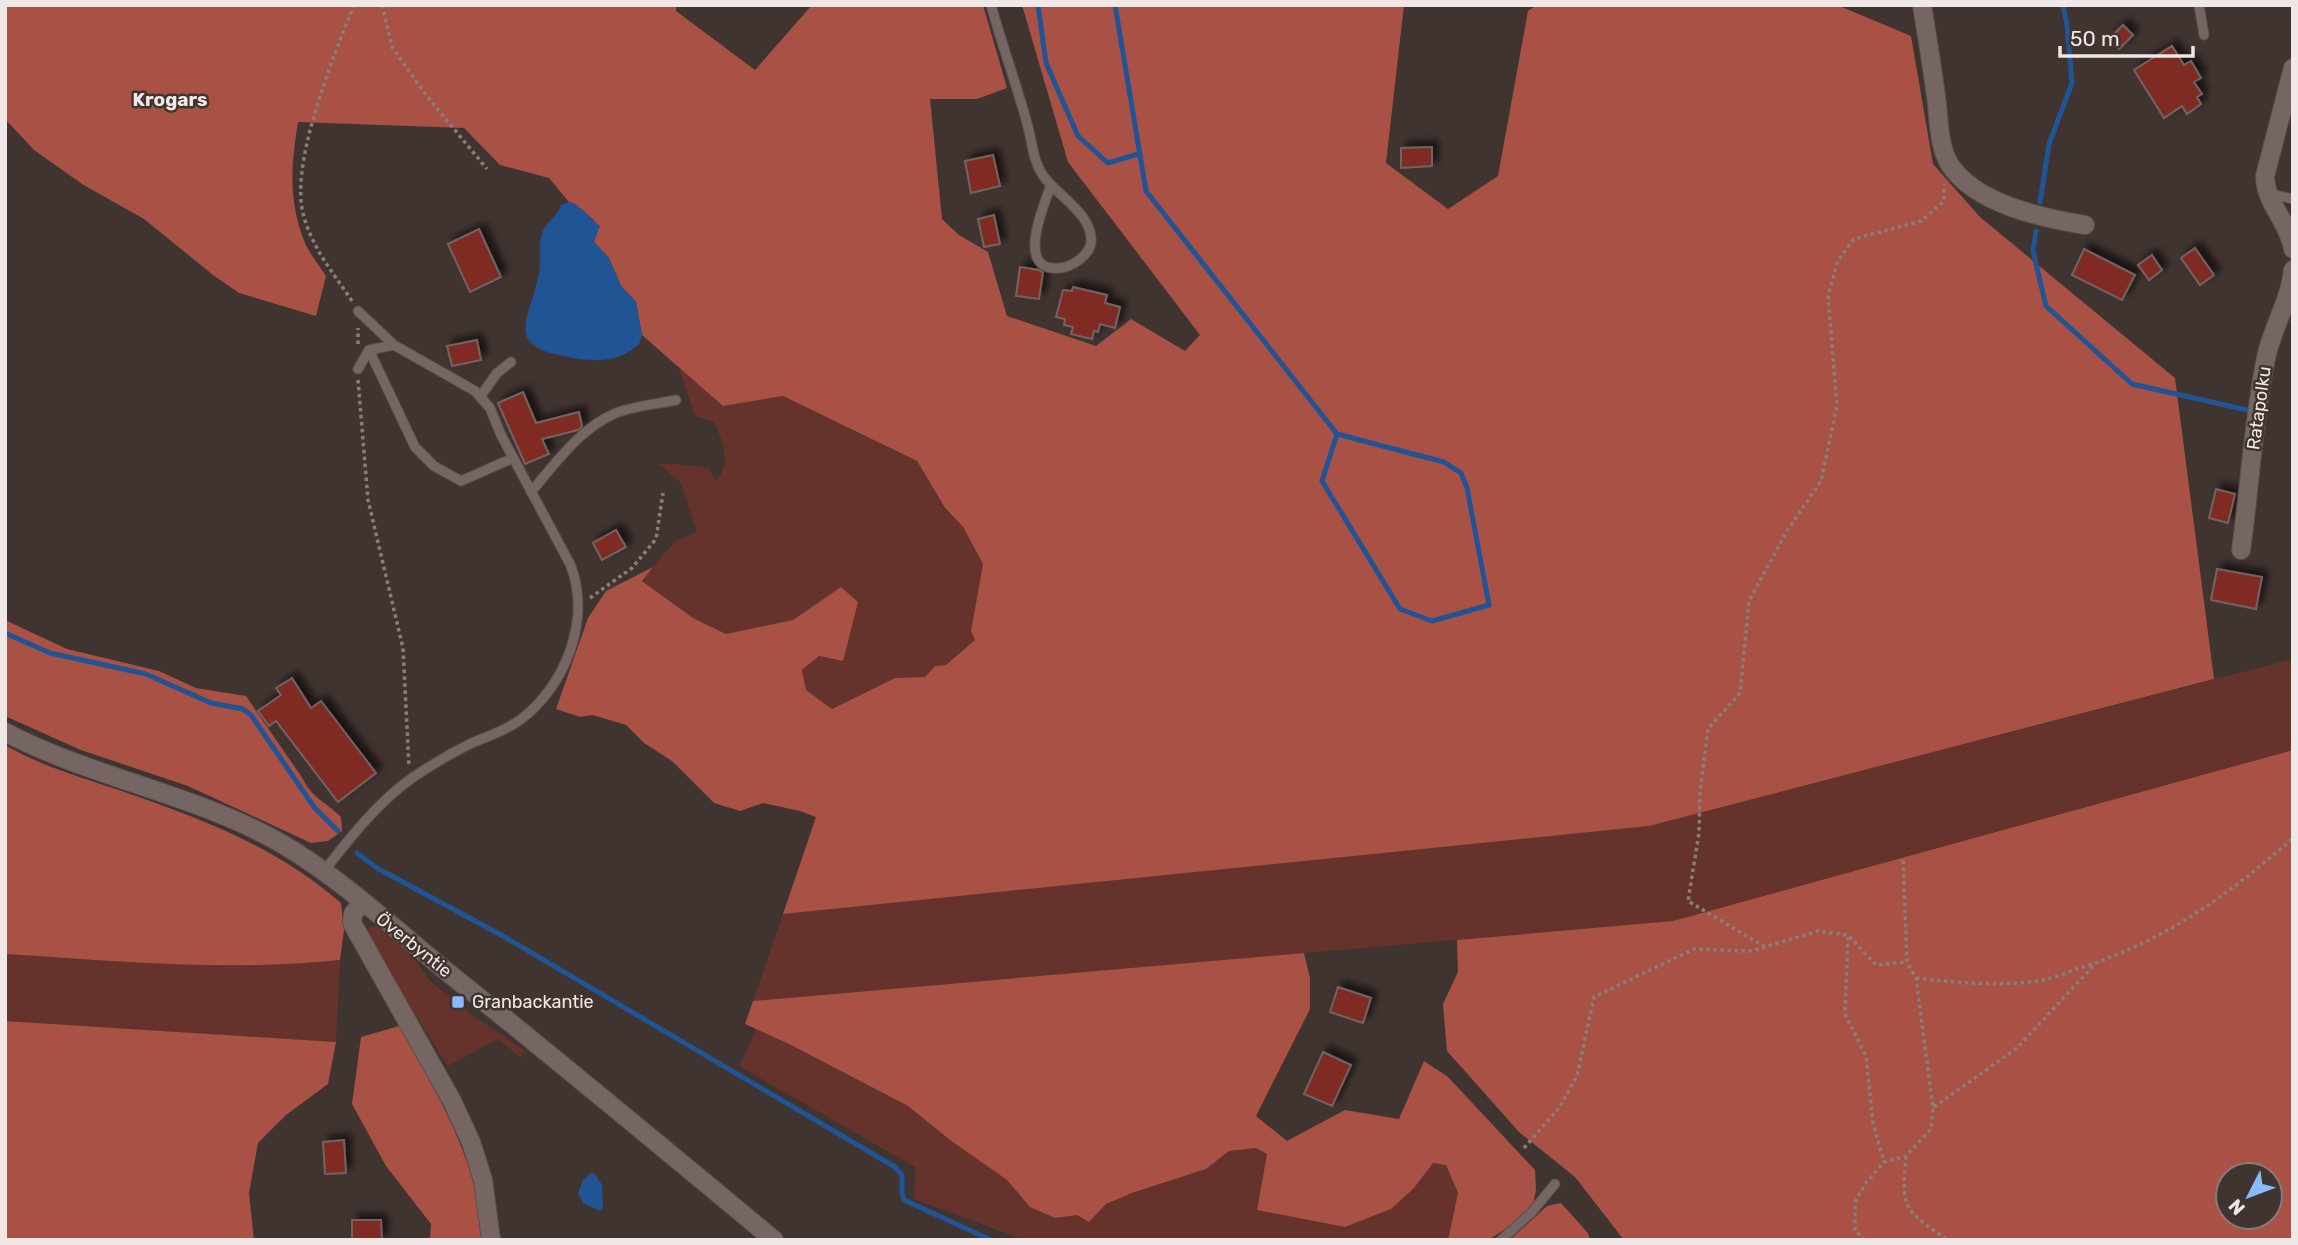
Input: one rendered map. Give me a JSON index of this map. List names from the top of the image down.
{
  "streets": {
    "street": ["Ratapolku", "Överbyntie"]
  },
  "districts": ["Krogars"],
  "places": {
    "transit": ["Granbackantie"]
  },
  "scale_bar": "50 m",
  "north": "bottom left"
}
